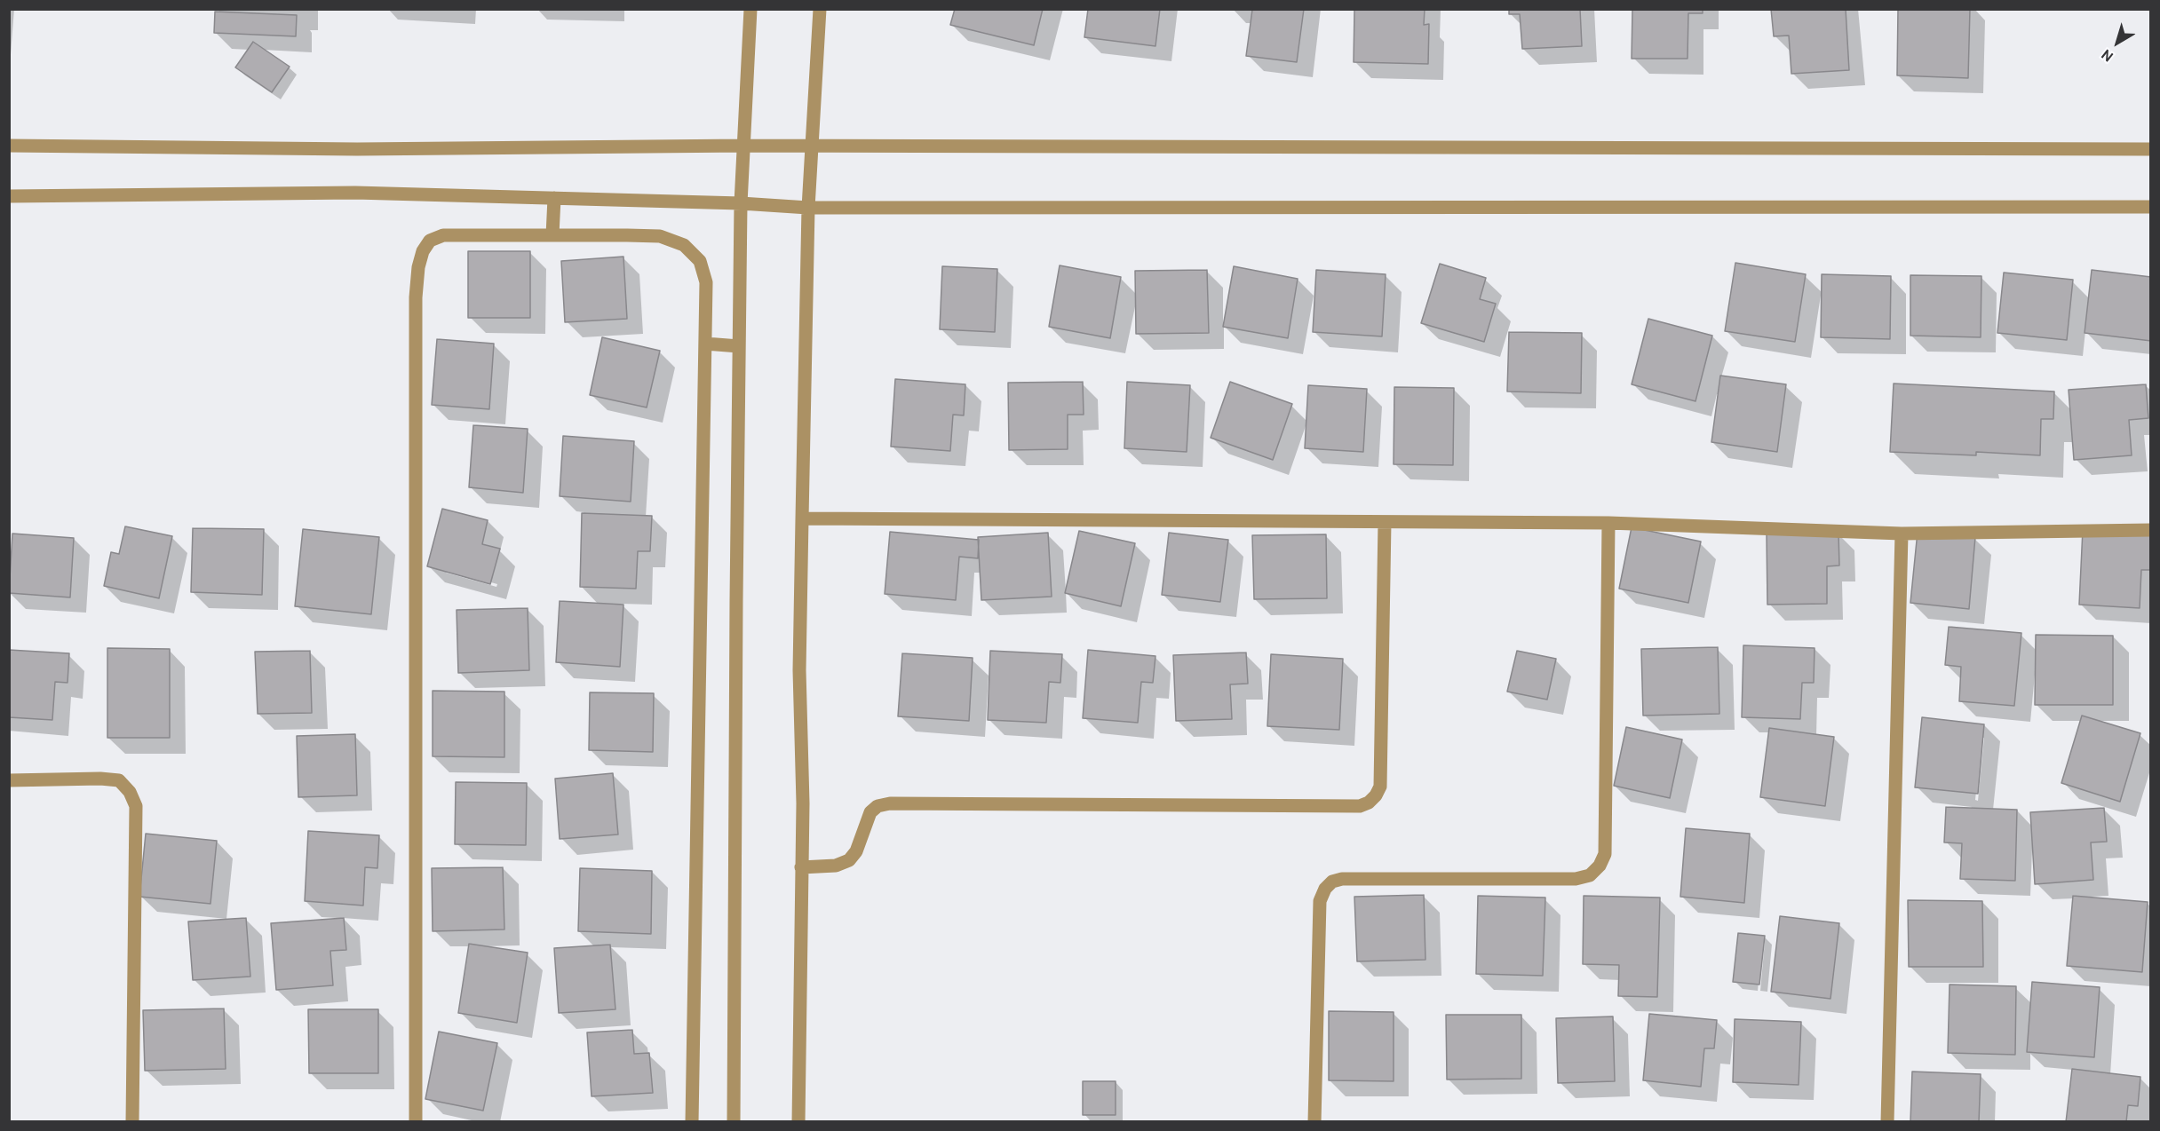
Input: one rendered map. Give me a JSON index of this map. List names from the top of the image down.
{
  "north": "bottom left"
}
